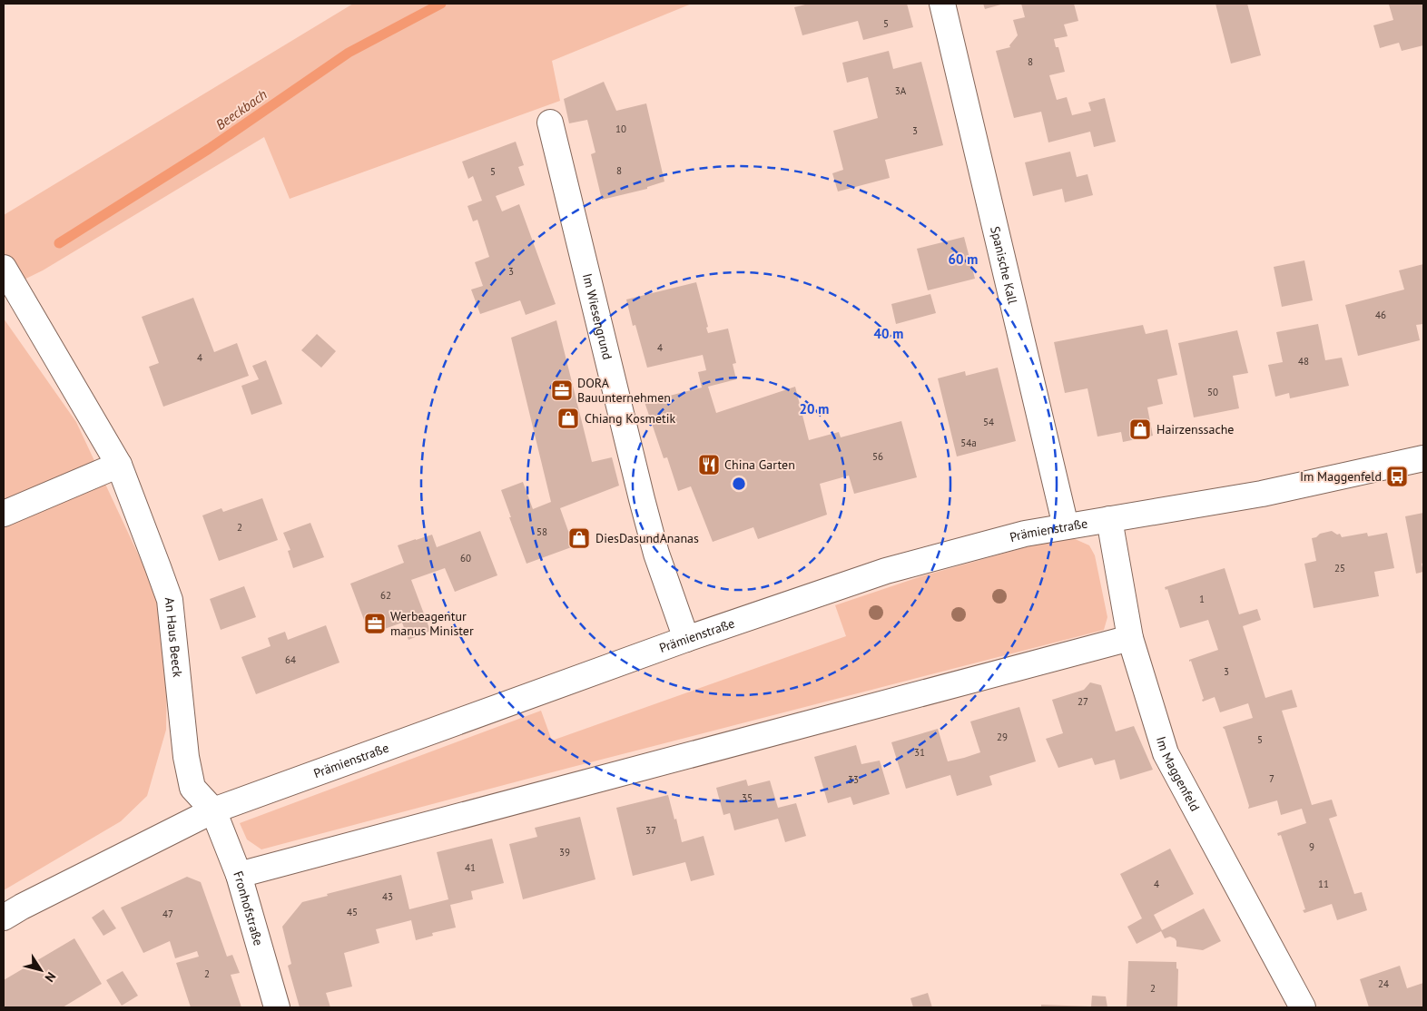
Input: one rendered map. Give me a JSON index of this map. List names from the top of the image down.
{
  "streets": {
    "street": [
      "Spanische Kall",
      "Im Wiesengrund",
      "Prämienstraße",
      "An Haus Beeck",
      "Im Maggenfeld",
      "Fronhofstraße"
    ]
  },
  "crossings": [
    ["Spanische Kall", "Prämienstraße"],
    ["Im Wiesengrund", "Prämienstraße"],
    ["Prämienstraße", "An Haus Beeck"],
    ["Prämienstraße", "Im Maggenfeld"],
    ["Prämienstraße", "Fronhofstraße"],
    ["An Haus Beeck", "Fronhofstraße"]
  ],
  "water": ["Beeckbach"],
  "places": {
    "office": ["DORA Bauunternehmen", "Werbeagentur manus Minister"],
    "shop": ["Chiang Kosmetik", "Hairzenssache", "DiesDasundAnanas"],
    "restaurant": ["China Garten"],
    "bus stop": ["Im Maggenfeld"]
  },
  "house_numbers": [
    "5",
    "8",
    "3A",
    "10",
    "3",
    "8",
    "5",
    "3",
    "46",
    "4",
    "4",
    "48",
    "50",
    "54",
    "54a",
    "56",
    "2",
    "58",
    "60",
    "25",
    "62",
    "1",
    "64",
    "3",
    "27",
    "29",
    "5",
    "31",
    "7",
    "33",
    "35",
    "37",
    "9",
    "39",
    "41",
    "4",
    "11",
    "43",
    "45",
    "47",
    "2",
    "24",
    "2"
  ],
  "north": "bottom right",
  "rings": ["60 m", "40 m", "20 m"]
}
